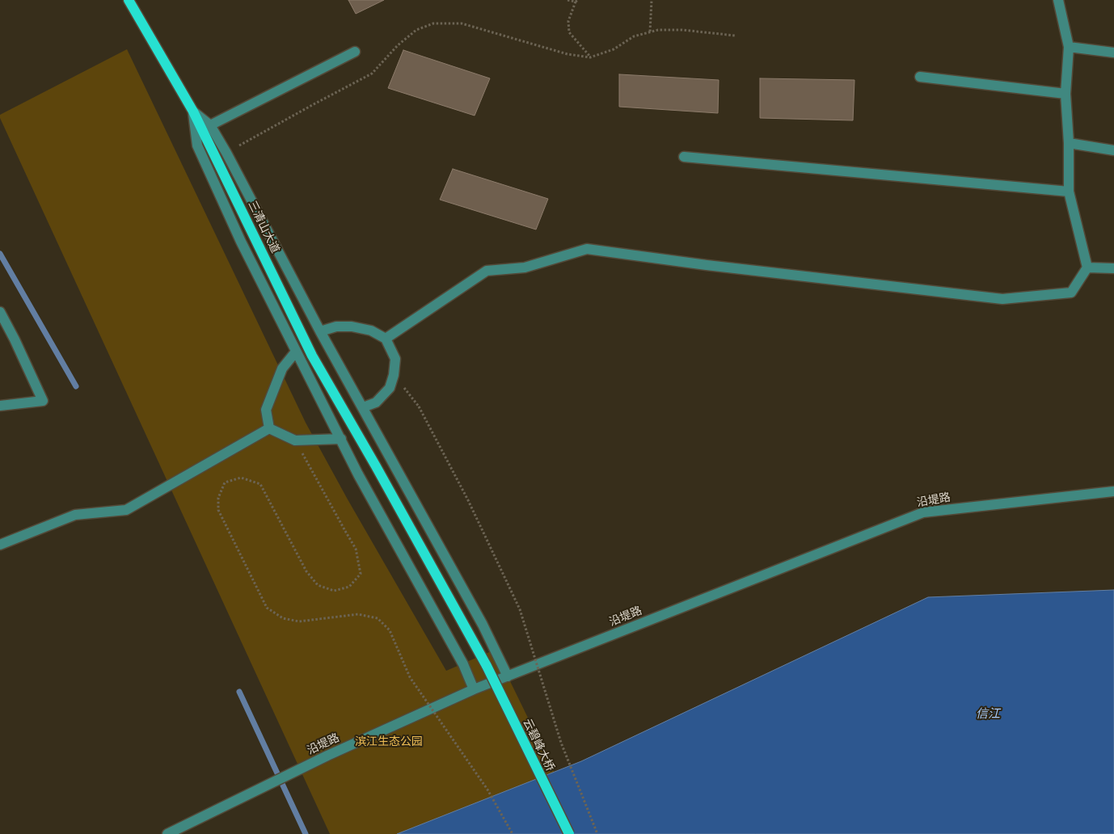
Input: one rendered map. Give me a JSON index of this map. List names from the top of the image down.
{
  "streets": {
    "main road": ["三清山大道", "云碧峰大桥"],
    "street": ["沿堤路"]
  },
  "crossings": [
    ["三清山大道", "云碧峰大桥"]
  ],
  "water": ["信江"],
  "parks": ["滨江生态公园"]
}
